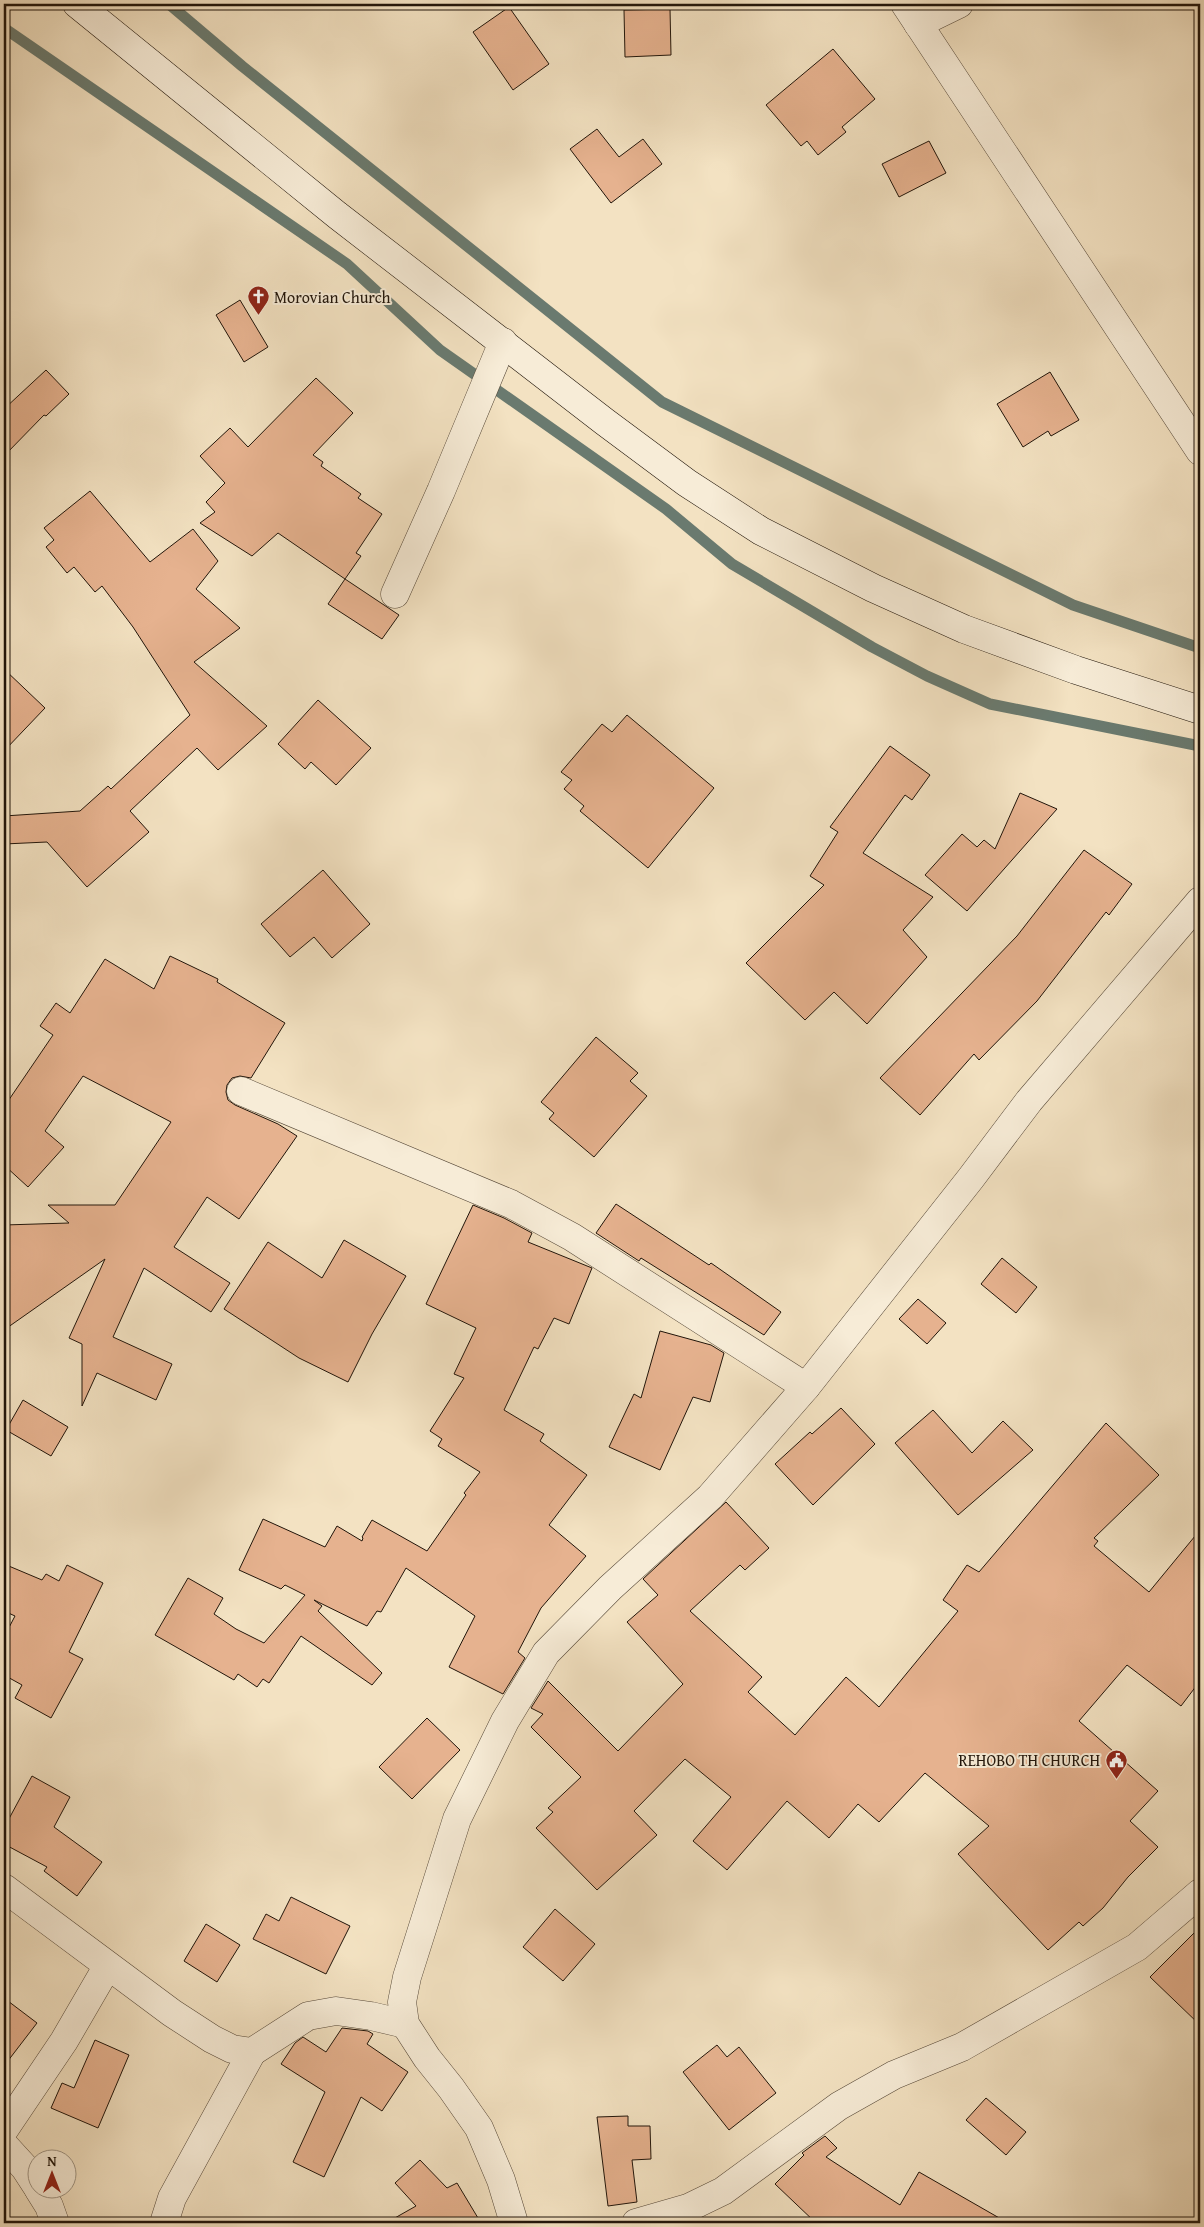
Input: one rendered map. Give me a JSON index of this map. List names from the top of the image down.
{
  "places": {
    "church": ["Morovian Church"],
    "public building": ["REHOBO TH CHURCH"]
  },
  "north": "top"
}
